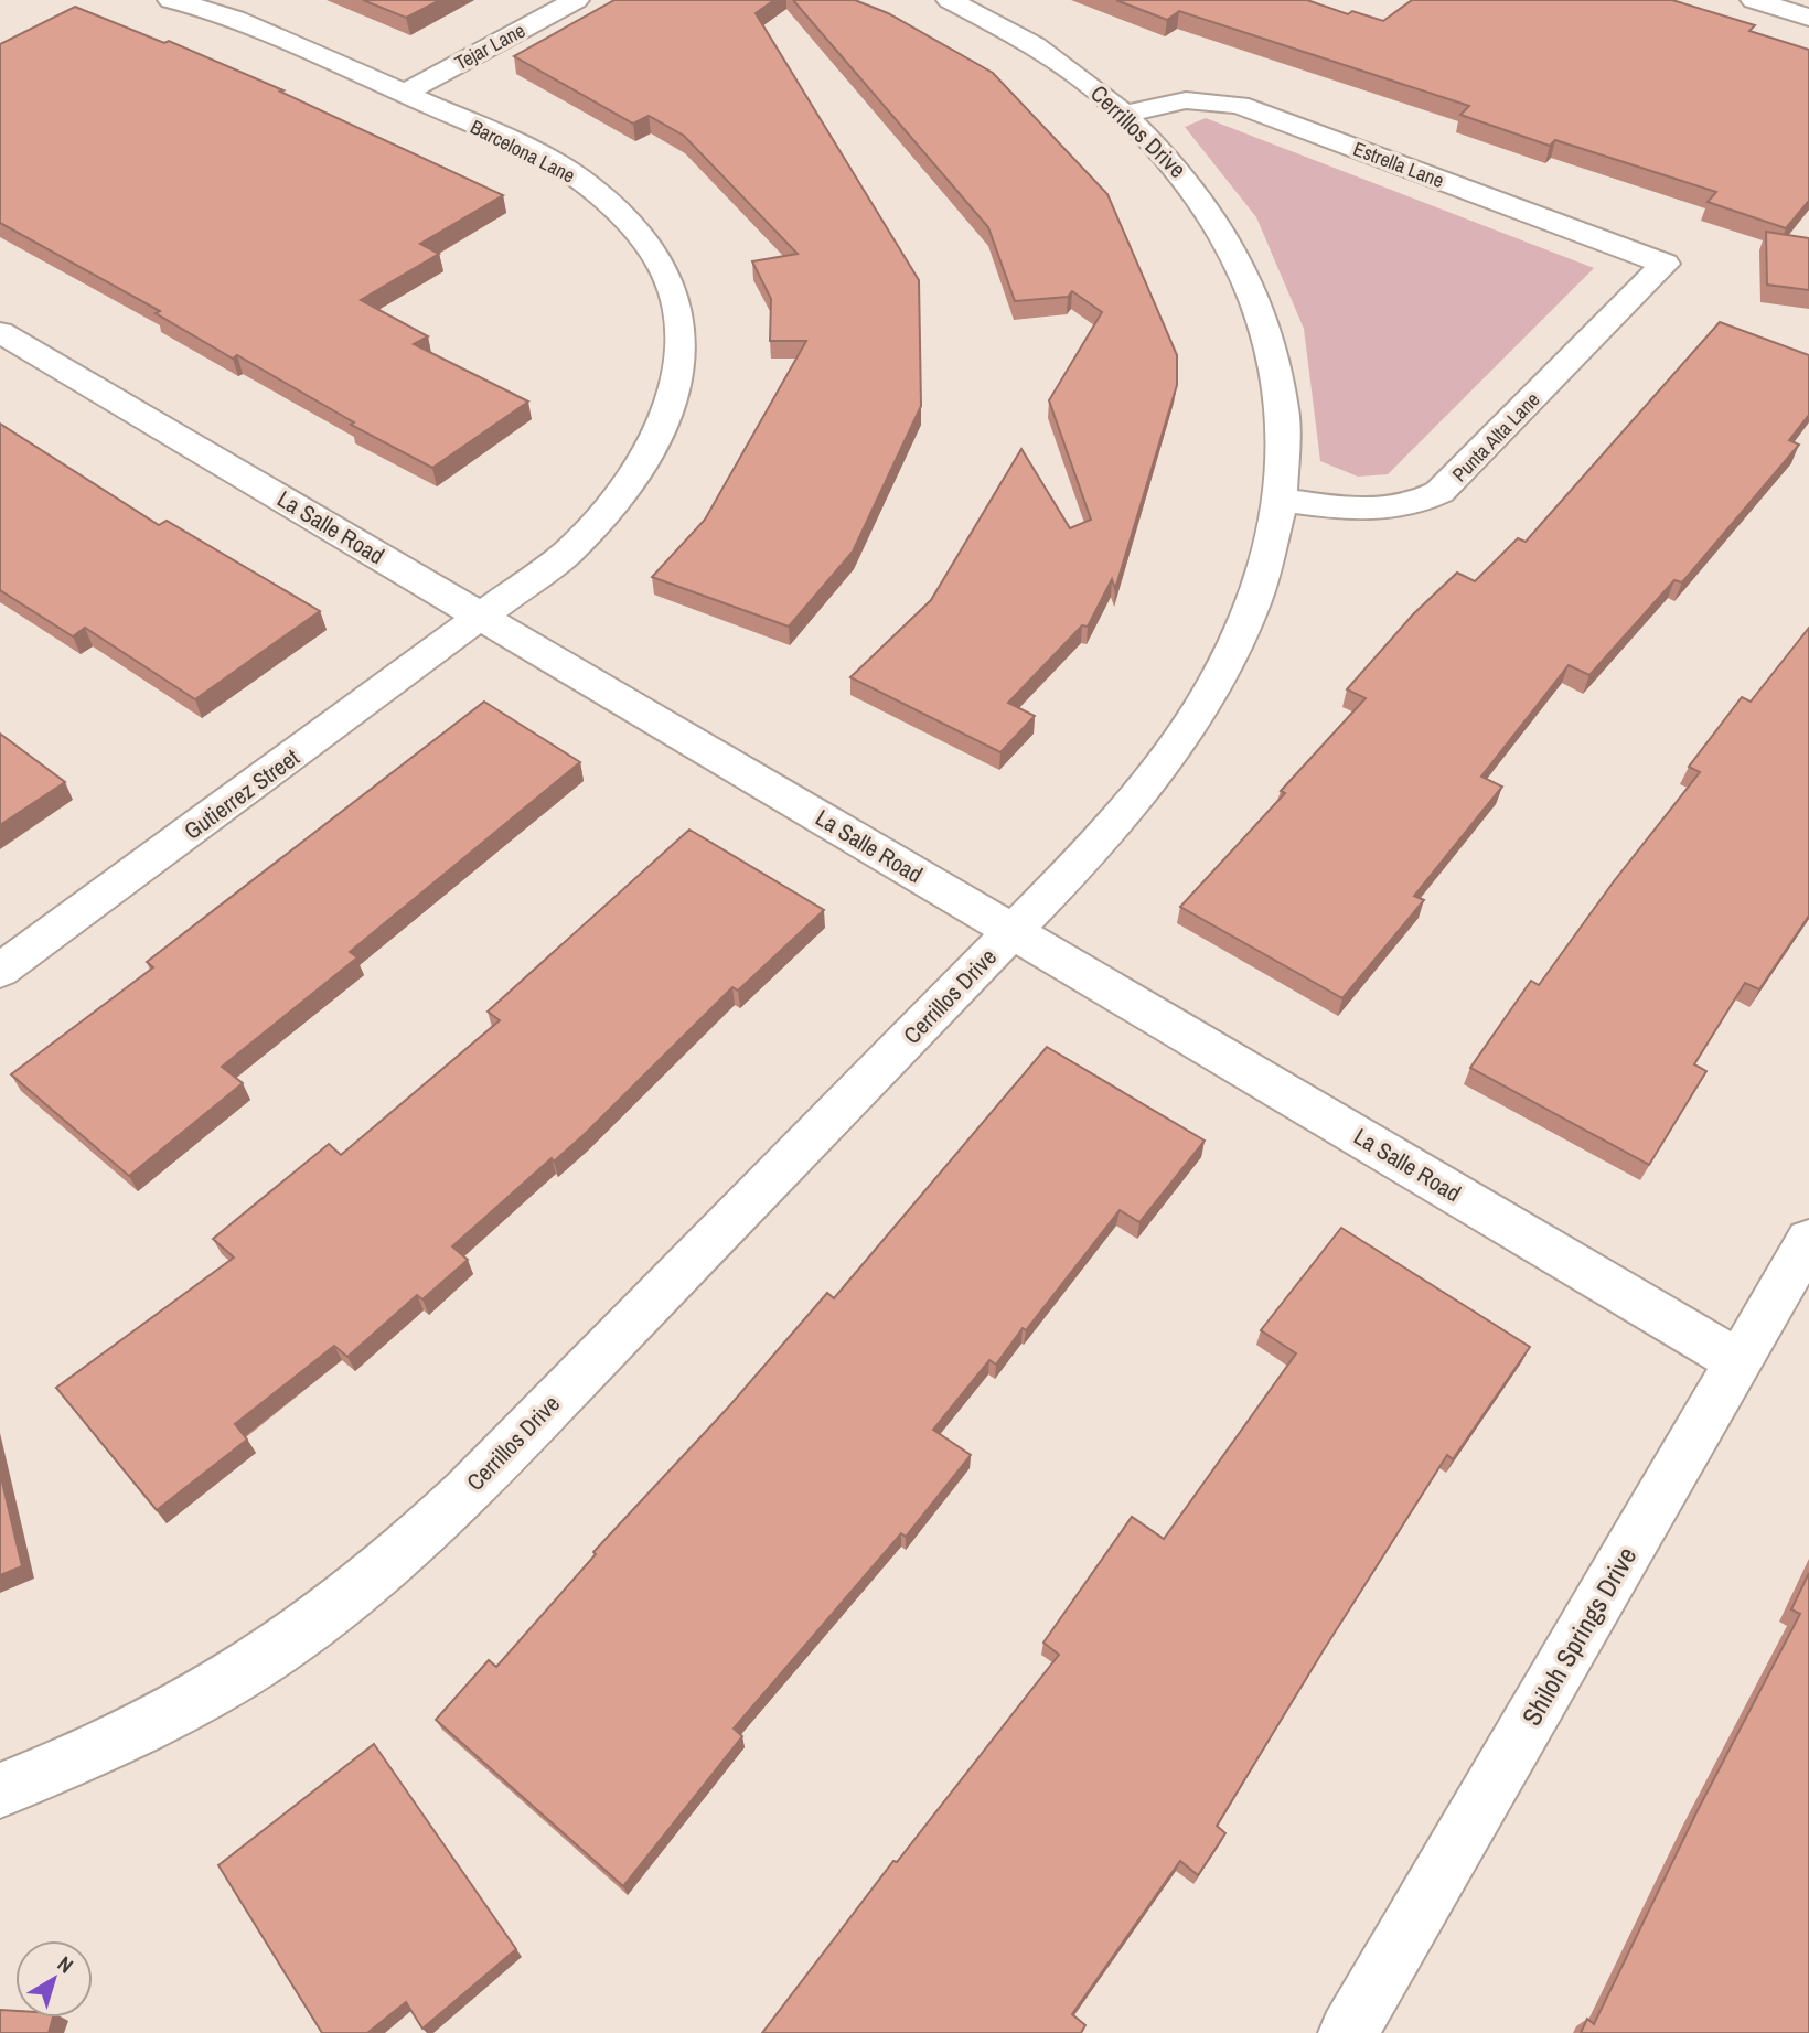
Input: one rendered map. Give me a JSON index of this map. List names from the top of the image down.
{
  "streets": {
    "street": [
      "Tejar Lane",
      "Cerrillos Drive",
      "Barcelona Lane",
      "Estrella Lane",
      "Punta Alta Lane",
      "La Salle Road",
      "Gutierrez Street",
      "Shiloh Springs Drive"
    ]
  },
  "crossings": [
    ["Tejar Lane", "Barcelona Lane"],
    ["Cerrillos Drive", "Estrella Lane"],
    ["Cerrillos Drive", "Punta Alta Lane"],
    ["Cerrillos Drive", "La Salle Road"],
    ["Barcelona Lane", "La Salle Road"],
    ["Barcelona Lane", "Gutierrez Street"],
    ["Estrella Lane", "Punta Alta Lane"],
    ["La Salle Road", "Gutierrez Street"],
    ["La Salle Road", "Shiloh Springs Drive"]
  ],
  "north": "top right"
}
